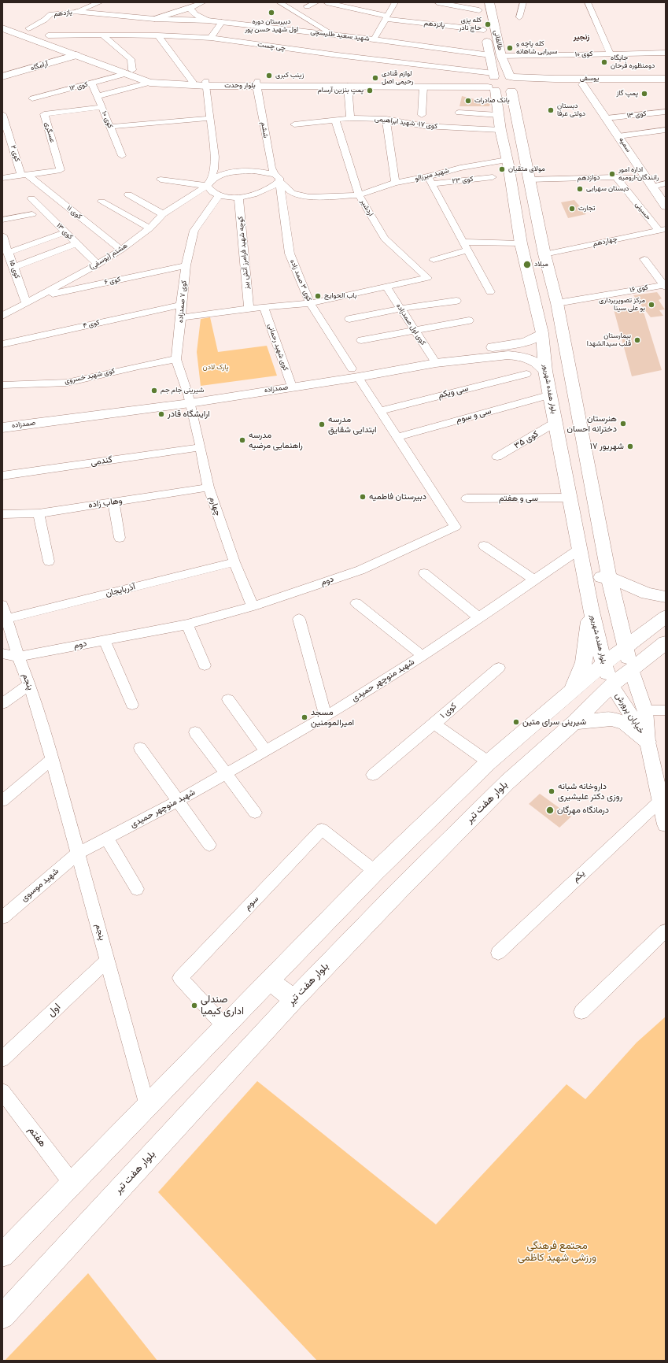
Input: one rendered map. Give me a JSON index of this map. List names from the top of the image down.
{
  "streets": {
    "main road": [
      "طالقانی",
      "آرامگاه",
      "یوسفی",
      "بلوار وحدت",
      "صمدزاده",
      "بلوار هفده شهریور",
      "بلوار هفت تیر"
    ],
    "street": [
      "یازدهم",
      "پانزدهم",
      "شهید سعید طلیسچی",
      "چی چست",
      "کوی ۱۰",
      "کوی ۱۲",
      "کوی ۱۳",
      "کوی ۱۷- شهید ابراهیمی",
      "ششم",
      "عسگری",
      "سمیه",
      "کوی ۲",
      "شهید میرزالو",
      "دوازدهم",
      "کوی ۲۳",
      "اردشیر",
      "حسینی",
      "کوی ۱۱",
      "چهاردهم",
      "کوچه شهید فرامرز آتش بیز",
      "هشتم (یوسفی)",
      "کوی ۱۵",
      "کوی ۳ صمد زاده",
      "کوی ۶",
      "کوی ۱۶",
      "کوی ۷ صمدزاده",
      "کوی ۴",
      "کوی اول صمدزاده",
      "کوی شهید رحمانی",
      "کوی شهید خسروی",
      "سی ویکم",
      "سی و سوم",
      "کوی ۳۵",
      "گندمی",
      "سی و هفتم",
      "وهاب زاده",
      "چهارم",
      "دوم",
      "آذربایجان",
      "شهبد منوچهر حمیدی",
      "پنجم",
      "کوی ۱",
      "خیابان پرورش",
      "یکم",
      "شهید موسوی",
      "سوم",
      "اول",
      "هفتم"
    ]
  },
  "crossings": [
    ["یازدهم", "شهید سعید طلیسچی"],
    ["یازدهم", "بلوار وحدت"],
    ["پانزدهم", "طالقانی"],
    ["شهید سعید طلیسچی", "طالقانی"],
    ["طالقانی", "چی چست"],
    ["طالقانی", "کوی ۱۰"],
    ["طالقانی", "یوسفی"],
    ["طالقانی", "بلوار وحدت"],
    ["طالقانی", "بلوار هفده شهریور"],
    ["چی چست", "یوسفی"],
    ["چی چست", "بلوار وحدت"],
    ["چی چست", "بلوار هفده شهریور"],
    ["کوی ۱۰", "کوی ۱۲"],
    ["کوی ۱۰", "عسگری"],
    ["آرامگاه", "بلوار وحدت"],
    ["یوسفی", "بلوار وحدت"],
    ["یوسفی", "سمیه"],
    ["یوسفی", "بلوار هفده شهریور"],
    ["بلوار وحدت", "کوی ۱۲"],
    ["بلوار وحدت", "ششم"],
    ["بلوار وحدت", "بلوار هفده شهریور"],
    ["کوی ۱۳", "سمیه"],
    ["کوی ۱۳", "هشتم (یوسفی)"],
    ["کوی ۱۷- شهید ابراهیمی", "اردشیر"],
    ["کوی ۱۷- شهید ابراهیمی", "بلوار هفده شهریور"],
    ["ششم", "شهید میرزالو"],
    ["ششم", "هشتم (یوسفی)"],
    ["ششم", "کوی ۳ صمد زاده"],
    ["عسگری", "کوی ۲"],
    ["عسگری", "کوی ۱۱"],
    ["سمیه", "دوازدهم"],
    ["کوی ۲", "کوی ۱۱"],
    ["شهید میرزالو", "کوی ۲۳"],
    ["شهید میرزالو", "اردشیر"],
    ["شهید میرزالو", "هشتم (یوسفی)"],
    ["شهید میرزالو", "کوی ۳ صمد زاده"],
    ["شهید میرزالو", "بلوار هفده شهریور"],
    ["دوازدهم", "حسینی"],
    ["اردشیر", "کوی اول صمدزاده"],
    ["حسینی", "چهاردهم"],
    ["کوی ۱۱", "هشتم (یوسفی)"],
    ["هشتم (یوسفی)", "کوی ۱۵"],
    ["هشتم (یوسفی)", "کوی ۳ صمد زاده"],
    ["هشتم (یوسفی)", "کوی ۶"],
    ["کوی ۳ صمد زاده", "صمدزاده"],
    ["کوی ۳ صمد زاده", "دوم"],
    ["کوی ۶", "کوی ۷ صمدزاده"],
    ["کوی ۷ صمدزاده", "کوی ۴"],
    ["کوی ۷ صمدزاده", "کوی شهید خسروی"],
    ["کوی ۷ صمدزاده", "صمدزاده"],
    ["کوی ۷ صمدزاده", "چهارم"],
    ["کوی اول صمدزاده", "صمدزاده"],
    ["کوی شهید رحمانی", "صمدزاده"],
    ["صمدزاده", "بلوار هفده شهریور"],
    ["صمدزاده", "چهارم"],
    ["صمدزاده", "دوم"],
    ["بلوار هفده شهریور", "سی و سوم"],
    ["بلوار هفده شهریور", "کوی ۳۵"],
    ["بلوار هفده شهریور", "سی و هفتم"],
    ["بلوار هفده شهریور", "شهبد منوچهر حمیدی"],
    ["بلوار هفده شهریور", "خیابان پرورش"],
    ["بلوار هفده شهریور", "بلوار هفت تیر"],
    ["سی ویکم", "دوم"],
    ["سی و سوم", "دوم"],
    ["گندمی", "چهارم"],
    ["وهاب زاده", "چهارم"],
    ["چهارم", "دوم"],
    ["چهارم", "آذربایجان"],
    ["دوم", "پنجم"],
    ["آذربایجان", "پنجم"],
    ["شهبد منوچهر حمیدی", "پنجم"],
    ["شهبد منوچهر حمیدی", "شهید موسوی"],
    ["پنجم", "شهید موسوی"],
    ["پنجم", "اول"],
    ["خیابان پرورش", "بلوار هفت تیر"],
    ["خیابان پرورش", "یکم"]
  ],
  "districts": ["زنجیر"],
  "parks": ["پارک لادن", "مجتمع فرهنگی ورزشی شهید کاظمی"],
  "places": [
    "دبیرستان دوره اول شهید حسن پور",
    "کله پزى حاج نادر",
    "کله پاچه و سیرابی شاهانه",
    "جایگاه دومنظوره فرحان",
    "زینب کبری",
    "لوازم قنادی رحیمی اصل",
    "پمپ بنزین آرسام",
    "پمپ گاز",
    "بانک صادرات",
    "دبستان دولتی عرفا",
    "مولای متقیان",
    "اداره امور رانندگان-ارومیه",
    "دبستان سهرابی",
    "تجارت",
    "میلاد",
    "باب الحوایج",
    "مرکز تصویربرداری بو علی سینا",
    "بیمارستان قلب سیدالشهدا",
    "شیرینی جام جم",
    "ارایشگاه قادر",
    "هنرستان دخترانه احسان",
    "مدرسه ابتدایی شقایق",
    "مدرسه راهنمایی مرضیه",
    "۱۷ شهریور",
    "دبیرستان فاطمیه",
    "مسجد امیرالمومنین",
    "شیرینی سرای متین",
    "داروخانه شبانه روزی دکتر علیشیری",
    "درمانگاه مهرگان",
    "صندلی اداری کیمیا"
  ]
}
